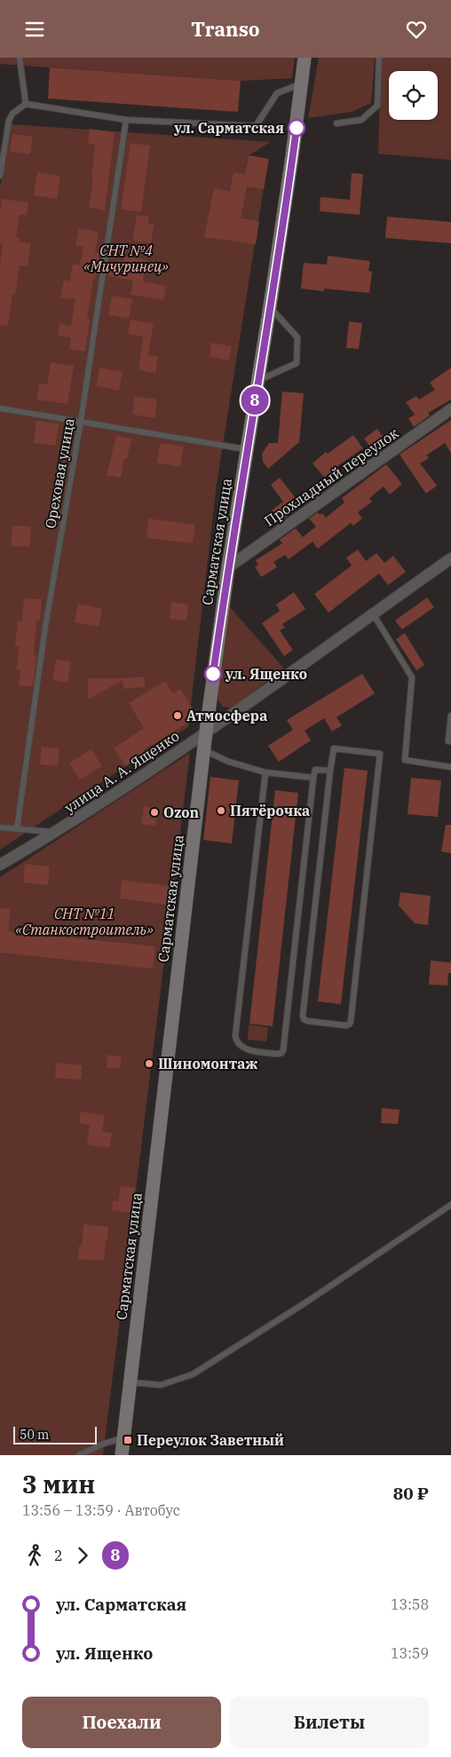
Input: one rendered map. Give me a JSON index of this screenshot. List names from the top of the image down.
{
  "streets": {
    "main road": ["Сарматская улица"],
    "street": ["Прохладный переулок", "улица А. А. Ященко"],
    "lane": ["Ореховая улица"]
  },
  "crossings": [
    ["Прохладный переулок", "Сарматская улица"],
    ["Сарматская улица", "улица А. А. Ященко"]
  ],
  "parks": ["СНТ №4 «Мичуринец»", "СНТ №11 «Станкостроитель»"],
  "places": {
    "other": [
      "ул. Сарматская",
      "ул. Ященко",
      "Атмосфера",
      "Пятёрочка",
      "Ozon",
      "Шиномонтаж"
    ],
    "transit": ["Переулок Заветный"]
  },
  "lines": ["bus line 8"],
  "scale_bar": "50 m",
  "page": {
    "header": "Transo",
    "on_map": "8",
    "scale": "50 m",
    "heading": ["3 мин", "13:56 – 13:59 · Автобус", "80 ₽"],
    "legs": ["2", "8"],
    "list": [
      {
        "name": "ул. Сарматская",
        "value": "13:58"
      },
      {
        "name": "ул. Ященко",
        "value": "13:59"
      }
    ],
    "buttons": ["Поехали", "Билеты"]
  }
}
